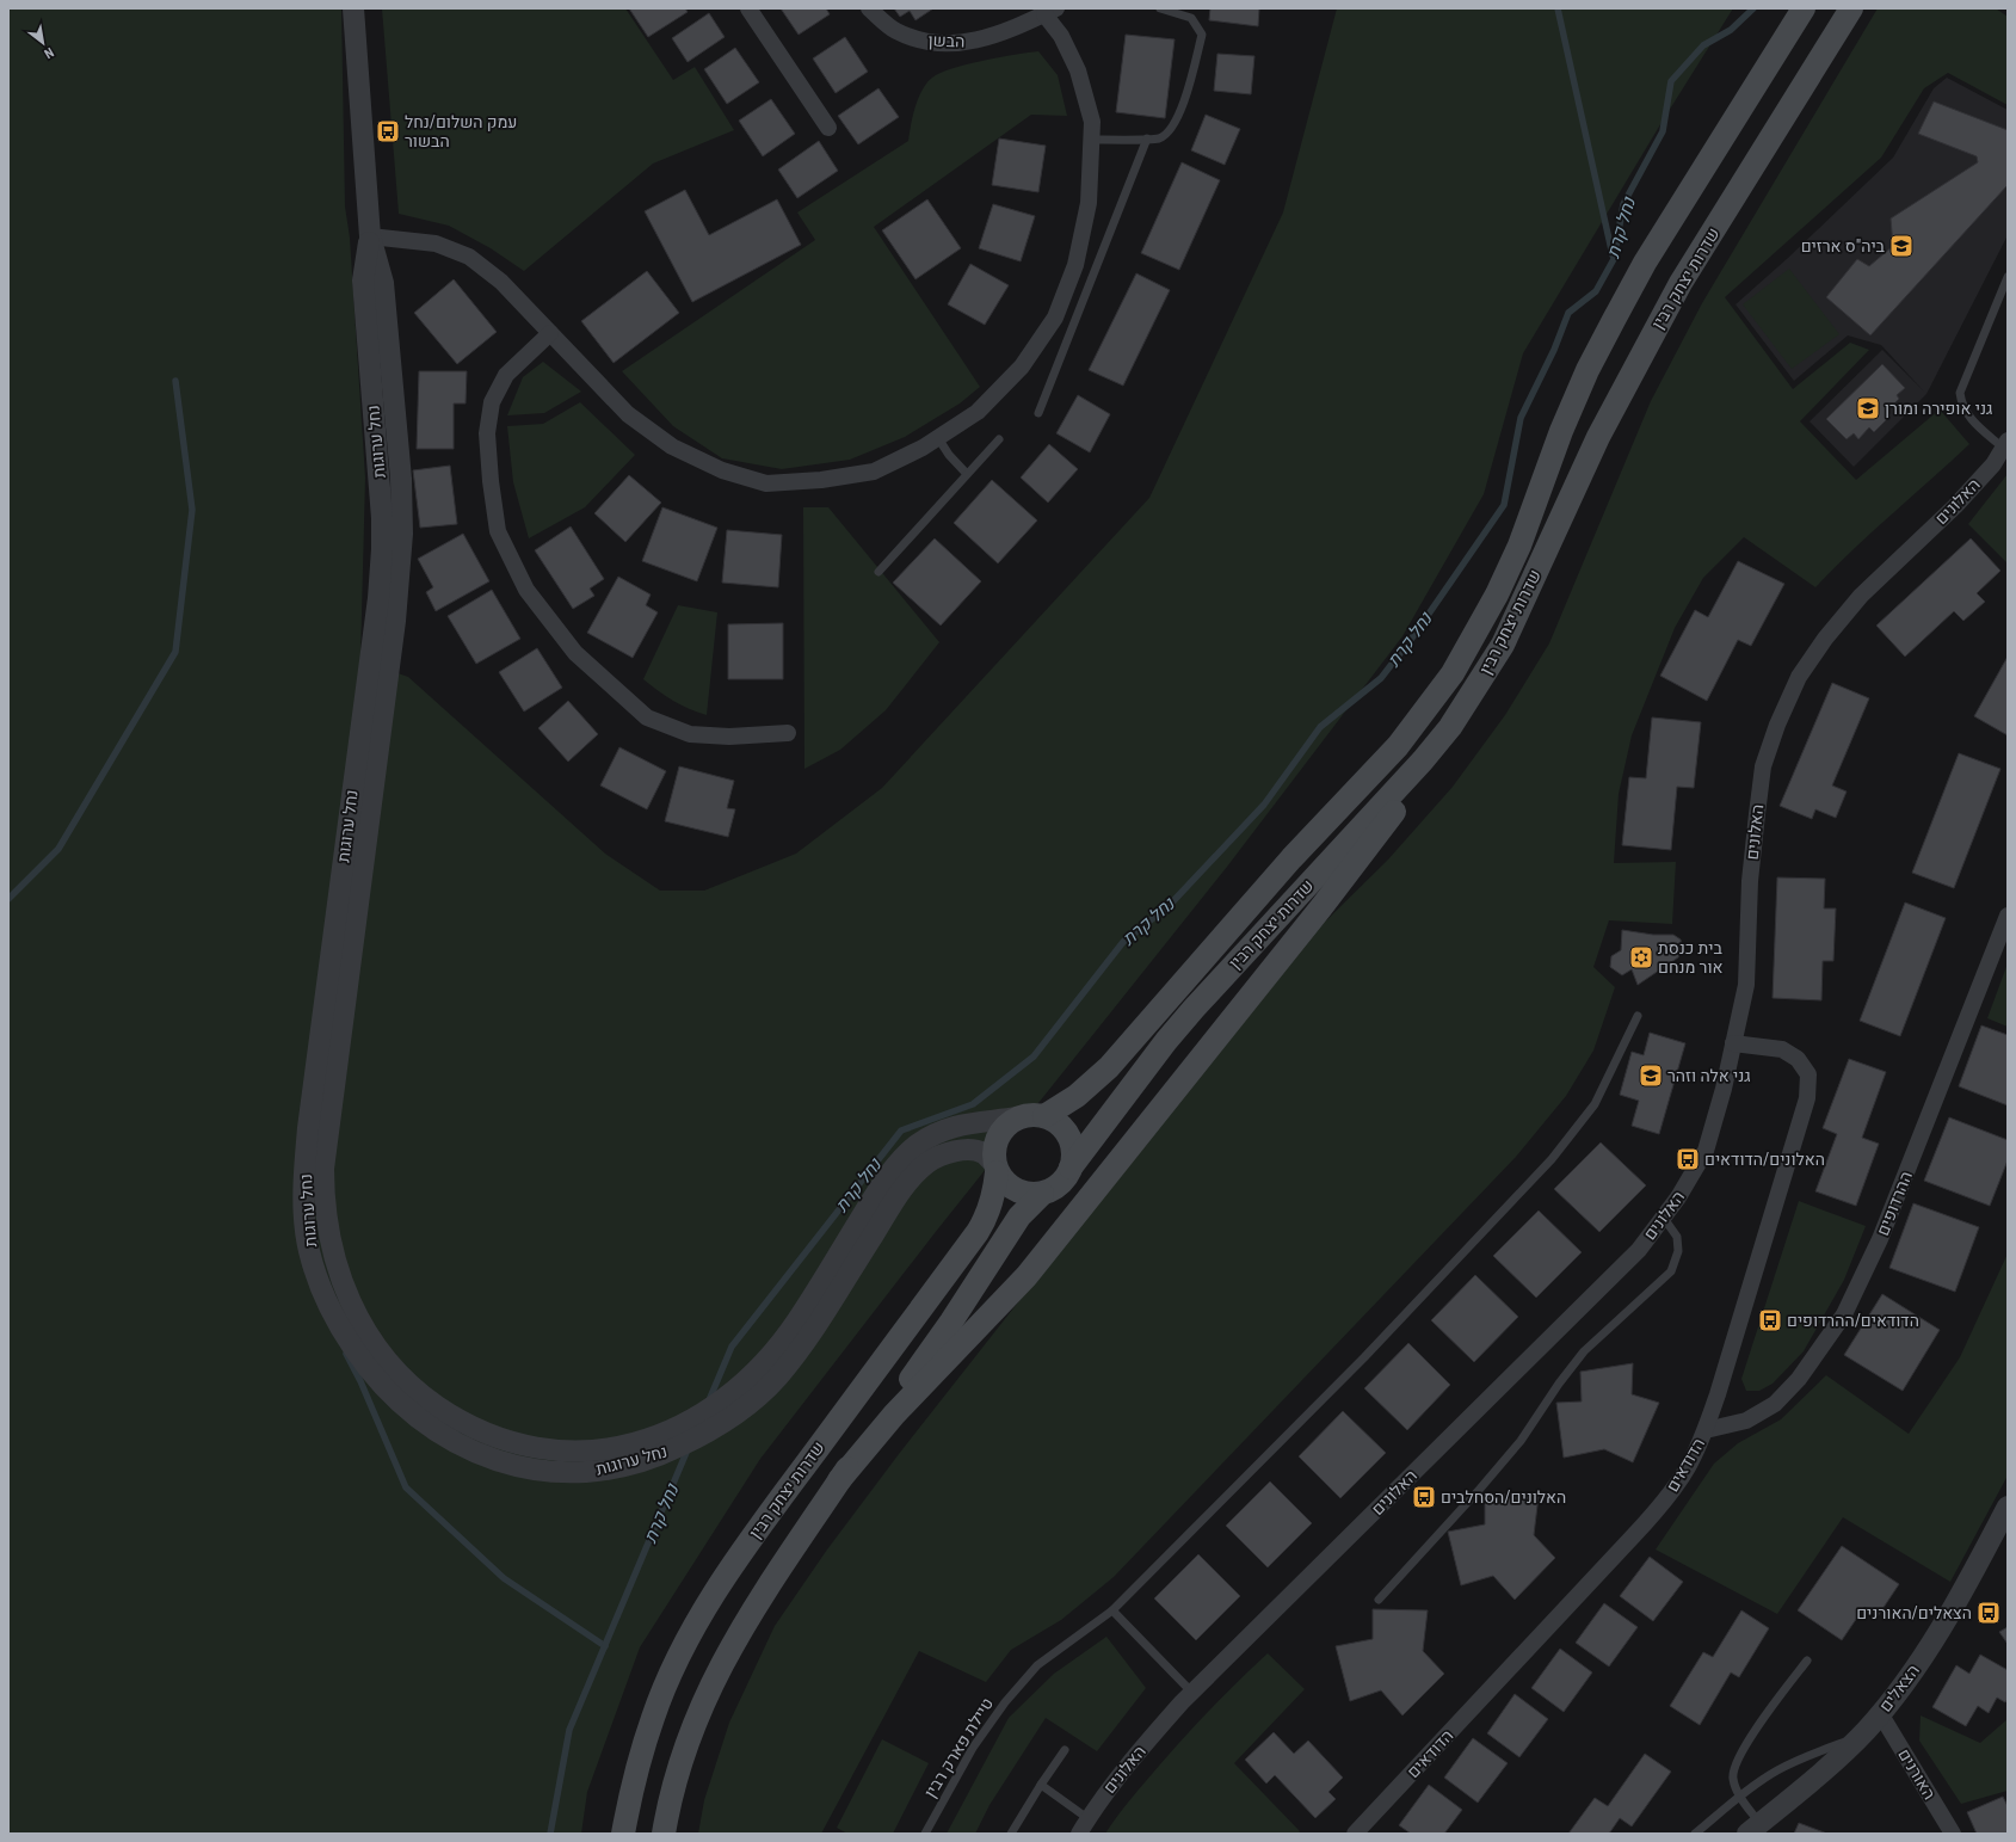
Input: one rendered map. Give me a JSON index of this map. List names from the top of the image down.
{
  "streets": {
    "main road": ["שדרות יצחק רבין"],
    "street": [
      "הבשן",
      "נחל ערוגות",
      "האלונים",
      "ההרדופים",
      "הדודאים",
      "הצאלים",
      "האורנים"
    ],
    "lane": ["טיילת פארק רבין"]
  },
  "crossings": [
    ["שדרות יצחק רבין", "נחל ערוגות"],
    ["האלונים", "הדודאים"],
    ["ההרדופים", "הדודאים"],
    ["הצאלים", "האורנים"]
  ],
  "water": ["נחל קרת"],
  "places": {
    "bus stop": [
      "עמק השלום/נחל הבשור",
      "האלונים/הדודאים",
      "הדודאים/ההרדופים",
      "האלונים/הסחלבים",
      "הצאלים/האורנים"
    ],
    "school or university": ["ביה\"ס ארזים", "גני אופירה ומורן", "גני אלה וזהר"],
    "synagogue": ["בית כנסת אור מנחם"]
  },
  "north": "bottom right"
}
